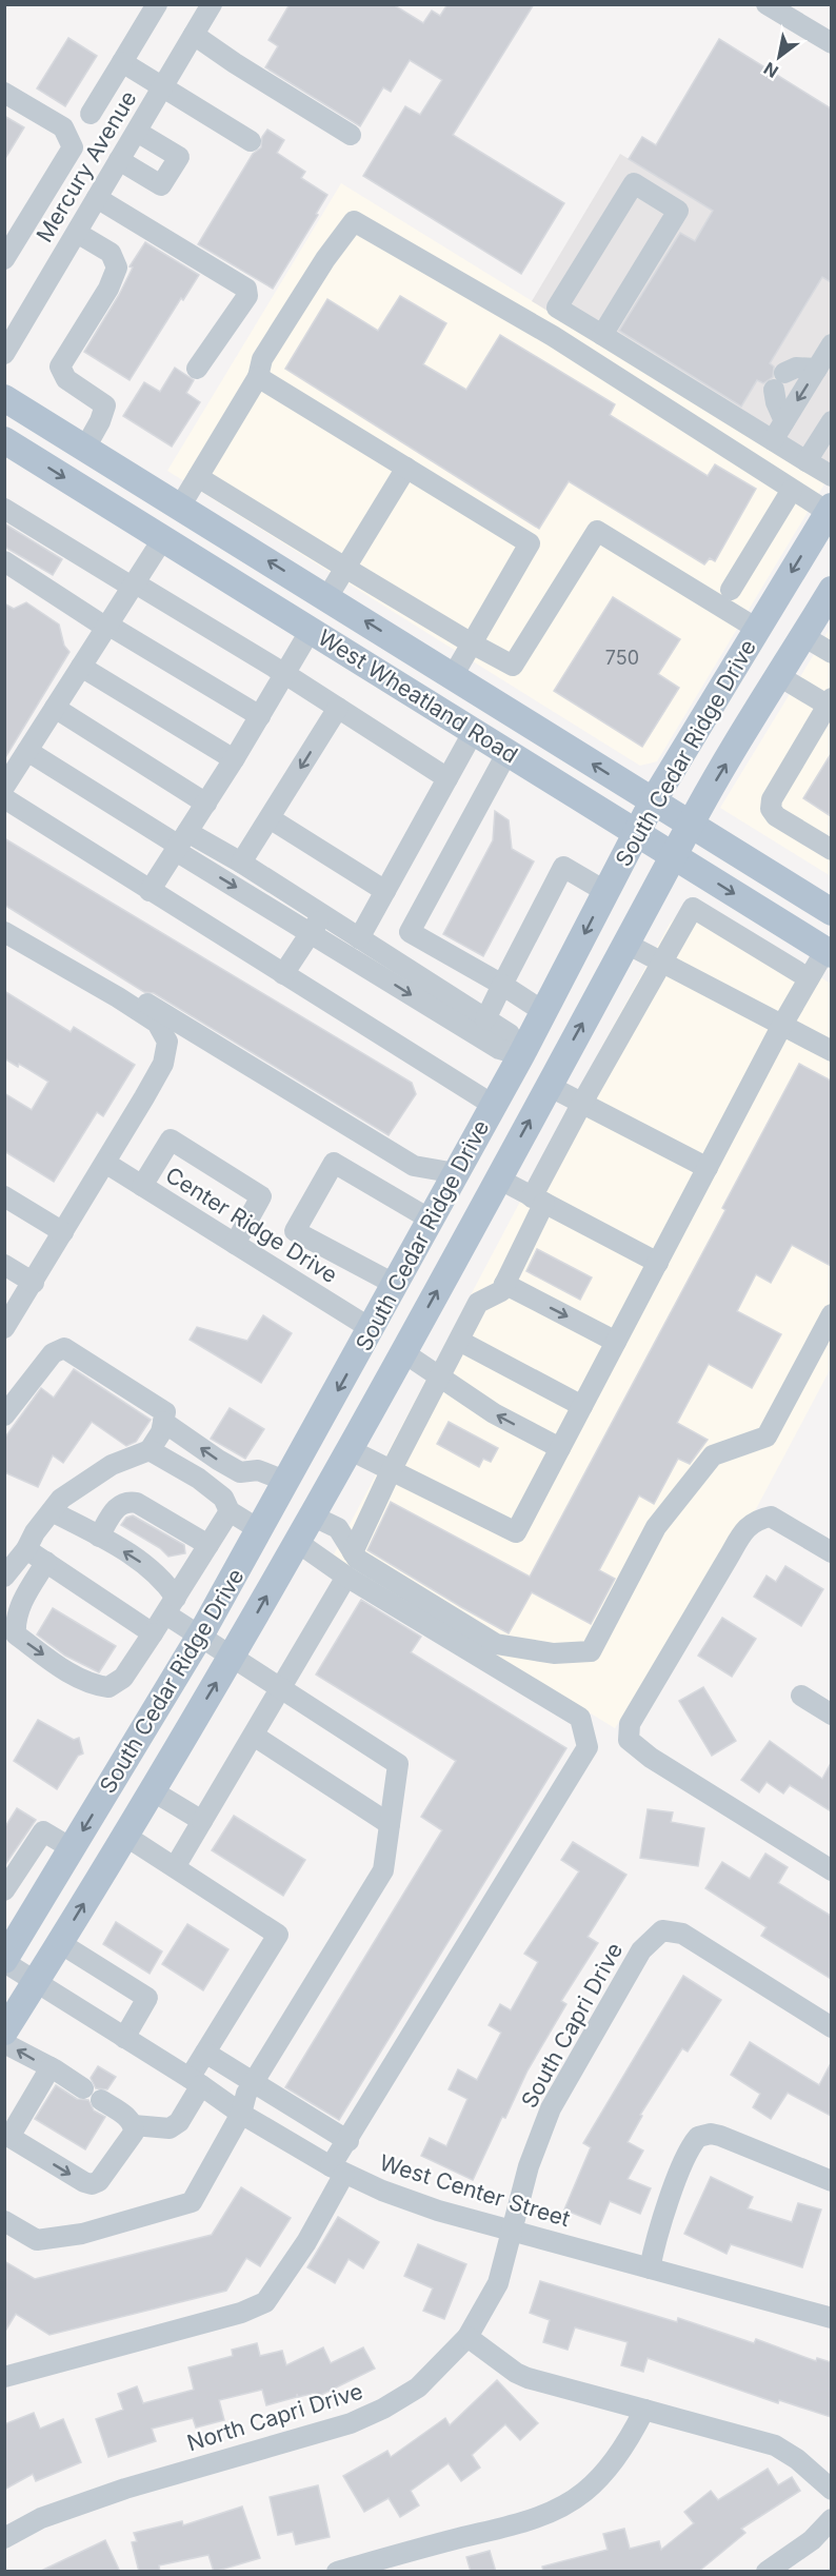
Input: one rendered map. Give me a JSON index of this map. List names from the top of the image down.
{
  "streets": {
    "main road": ["West Wheatland Road", "South Cedar Ridge Drive"],
    "street": [
      "Mercury Avenue",
      "Center Ridge Drive",
      "South Capri Drive",
      "West Center Street",
      "North Capri Drive"
    ]
  },
  "crossings": [
    ["West Wheatland Road", "South Cedar Ridge Drive"],
    ["South Cedar Ridge Drive", "Center Ridge Drive"],
    ["South Cedar Ridge Drive", "West Center Street"],
    ["South Capri Drive", "West Center Street"],
    ["South Capri Drive", "North Capri Drive"],
    ["West Center Street", "North Capri Drive"]
  ],
  "house_numbers": ["750"],
  "north": "bottom left"
}
